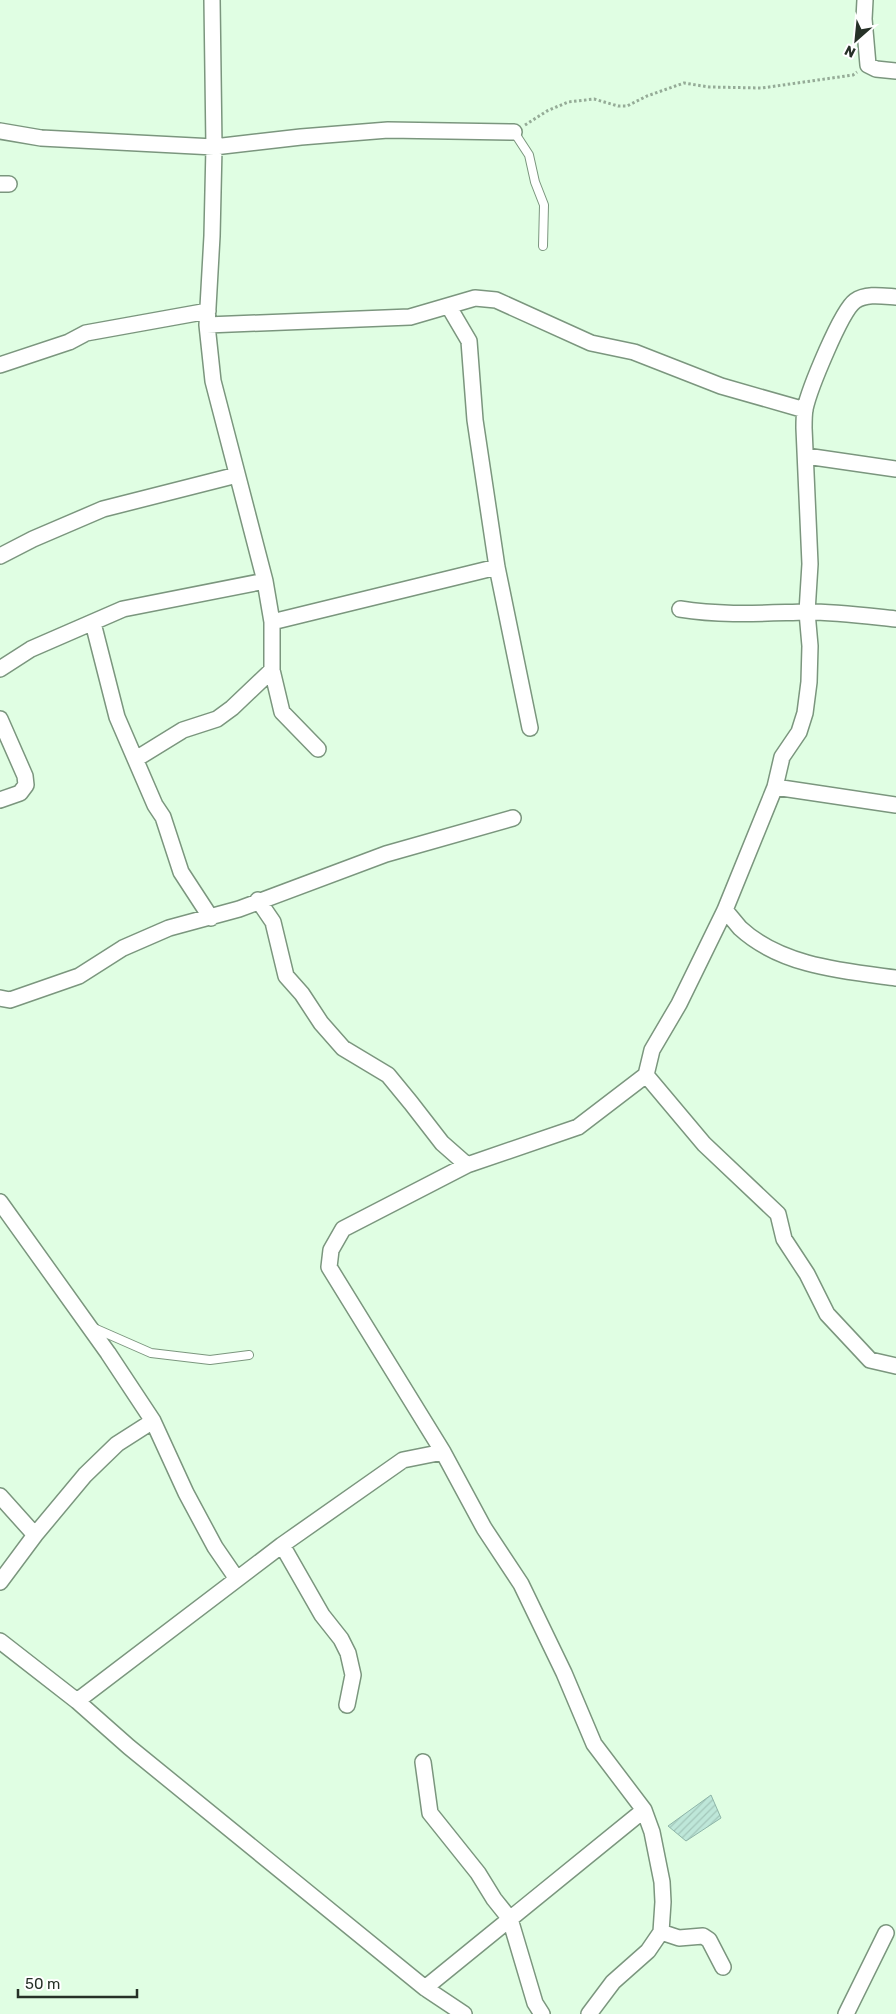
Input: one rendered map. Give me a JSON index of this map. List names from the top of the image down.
{
  "scale_bar": "50 m",
  "north": "bottom left"
}
